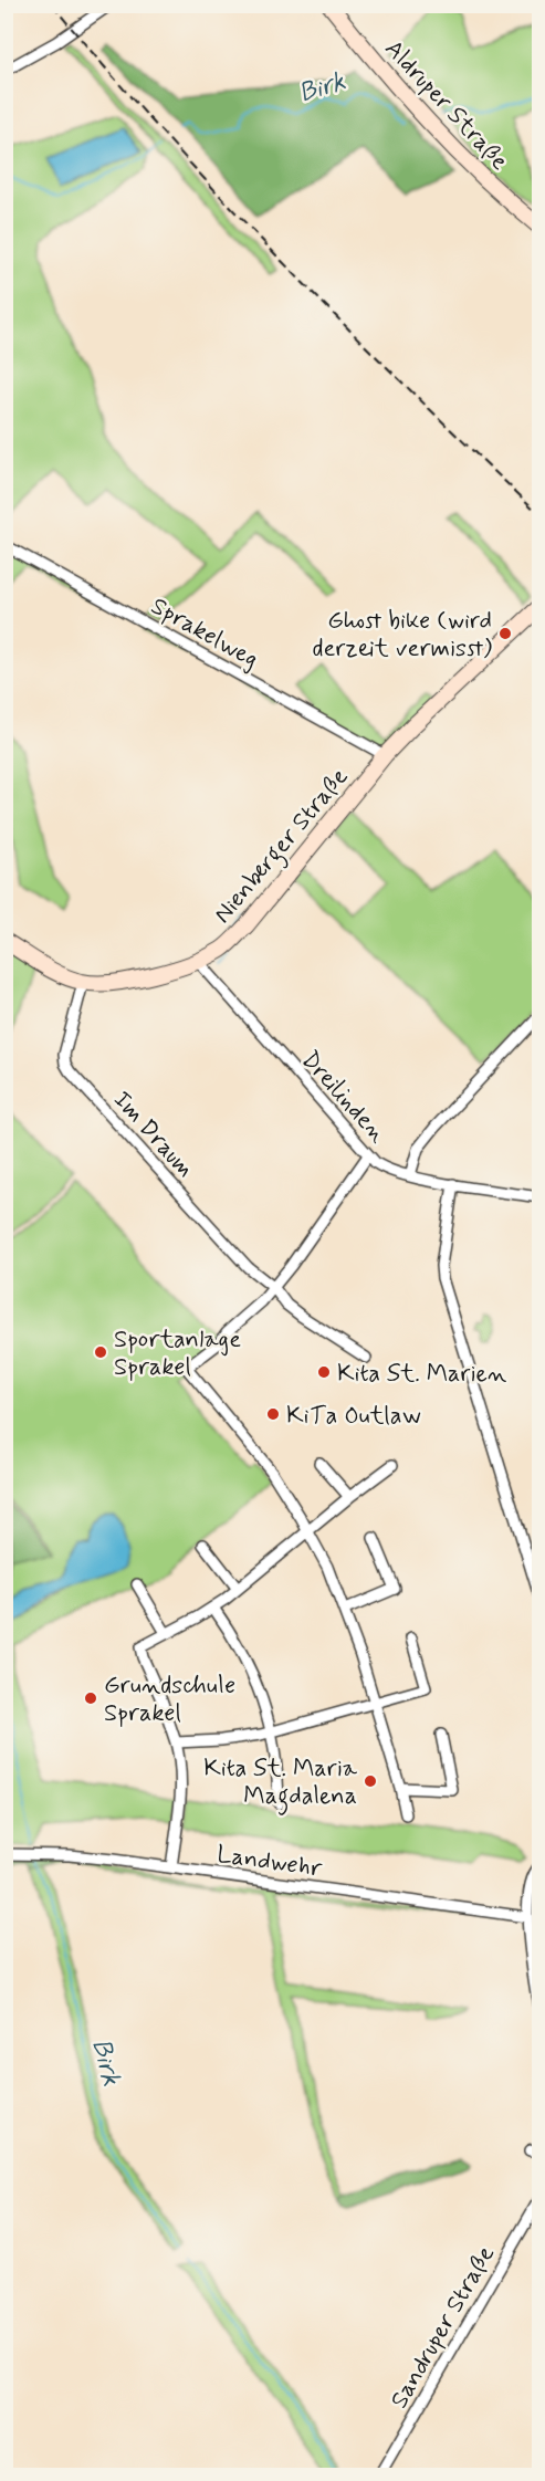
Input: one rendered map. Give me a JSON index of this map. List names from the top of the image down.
{
  "streets": {
    "street": [
      "Aldruper Straße",
      "Sprakelweg",
      "Nienberger Straße",
      "Dreilinden",
      "Im Draum",
      "Landwehr",
      "Sandruper Straße"
    ]
  },
  "crossings": [
    ["Sprakelweg", "Nienberger Straße"],
    ["Nienberger Straße", "Dreilinden"],
    ["Nienberger Straße", "Im Draum"]
  ],
  "water": ["Birk"],
  "places": [
    "Ghost bike (wird derzeit vermisst)",
    "Sportanlage Sprakel",
    "Kita St. Marien",
    "KiTa Outlaw",
    "Grundschule Sprakel",
    "Kita St. Maria Magdalena"
  ]
}
